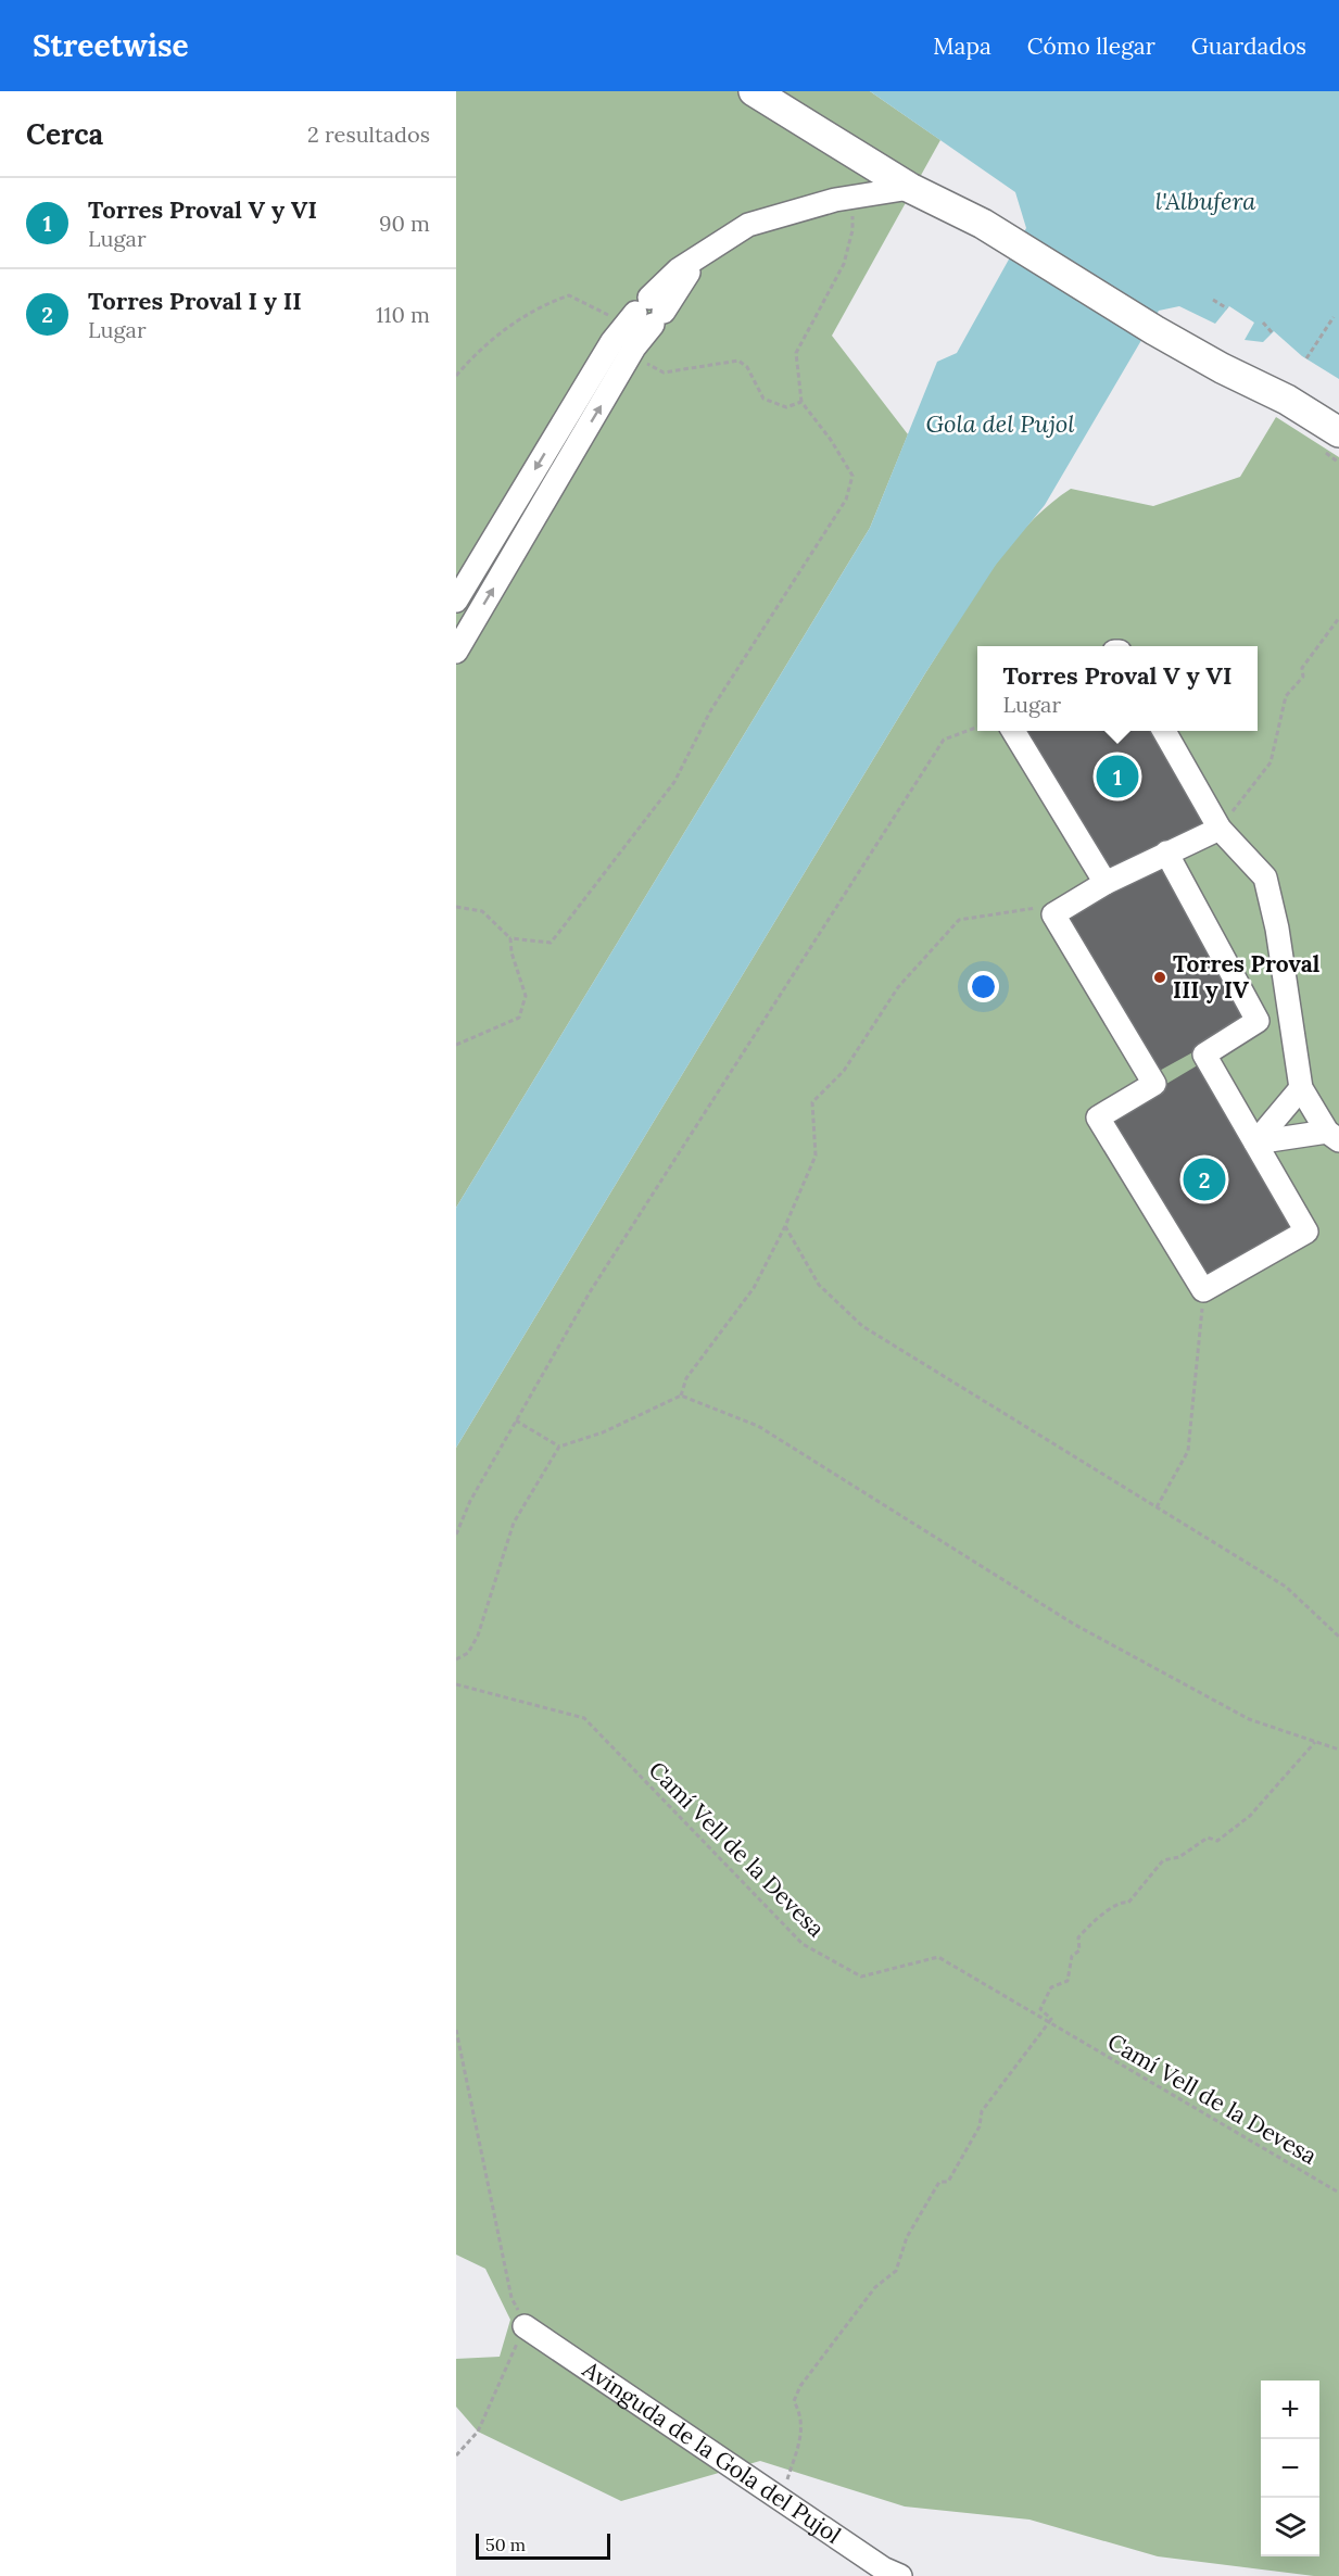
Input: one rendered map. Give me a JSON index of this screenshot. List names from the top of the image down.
{
  "streets": {
    "street": ["Avinguda de la Gola del Pujol"],
    "path": ["Camí Vell de la Devesa"]
  },
  "water": ["l'Albufera", "Gola del Pujol"],
  "places": ["Torres Proval III y IV"],
  "scale_bar": "50 m",
  "page": {
    "header": "Streetwise",
    "nav": ["Mapa", "Cómo llegar", "Guardados"],
    "heading": ["Cerca", "2 resultados"],
    "list": [
      {
        "mark": "1",
        "name": "Torres Proval V y VI",
        "note": "Lugar",
        "value": "90 m"
      },
      {
        "mark": "2",
        "name": "Torres Proval I y II",
        "note": "Lugar",
        "value": "110 m"
      }
    ],
    "popup": ["Torres Proval V y VI", "Lugar"],
    "pins": ["1", "2"],
    "map_buttons": ["+", "−"],
    "scale": "50 m"
  }
}
